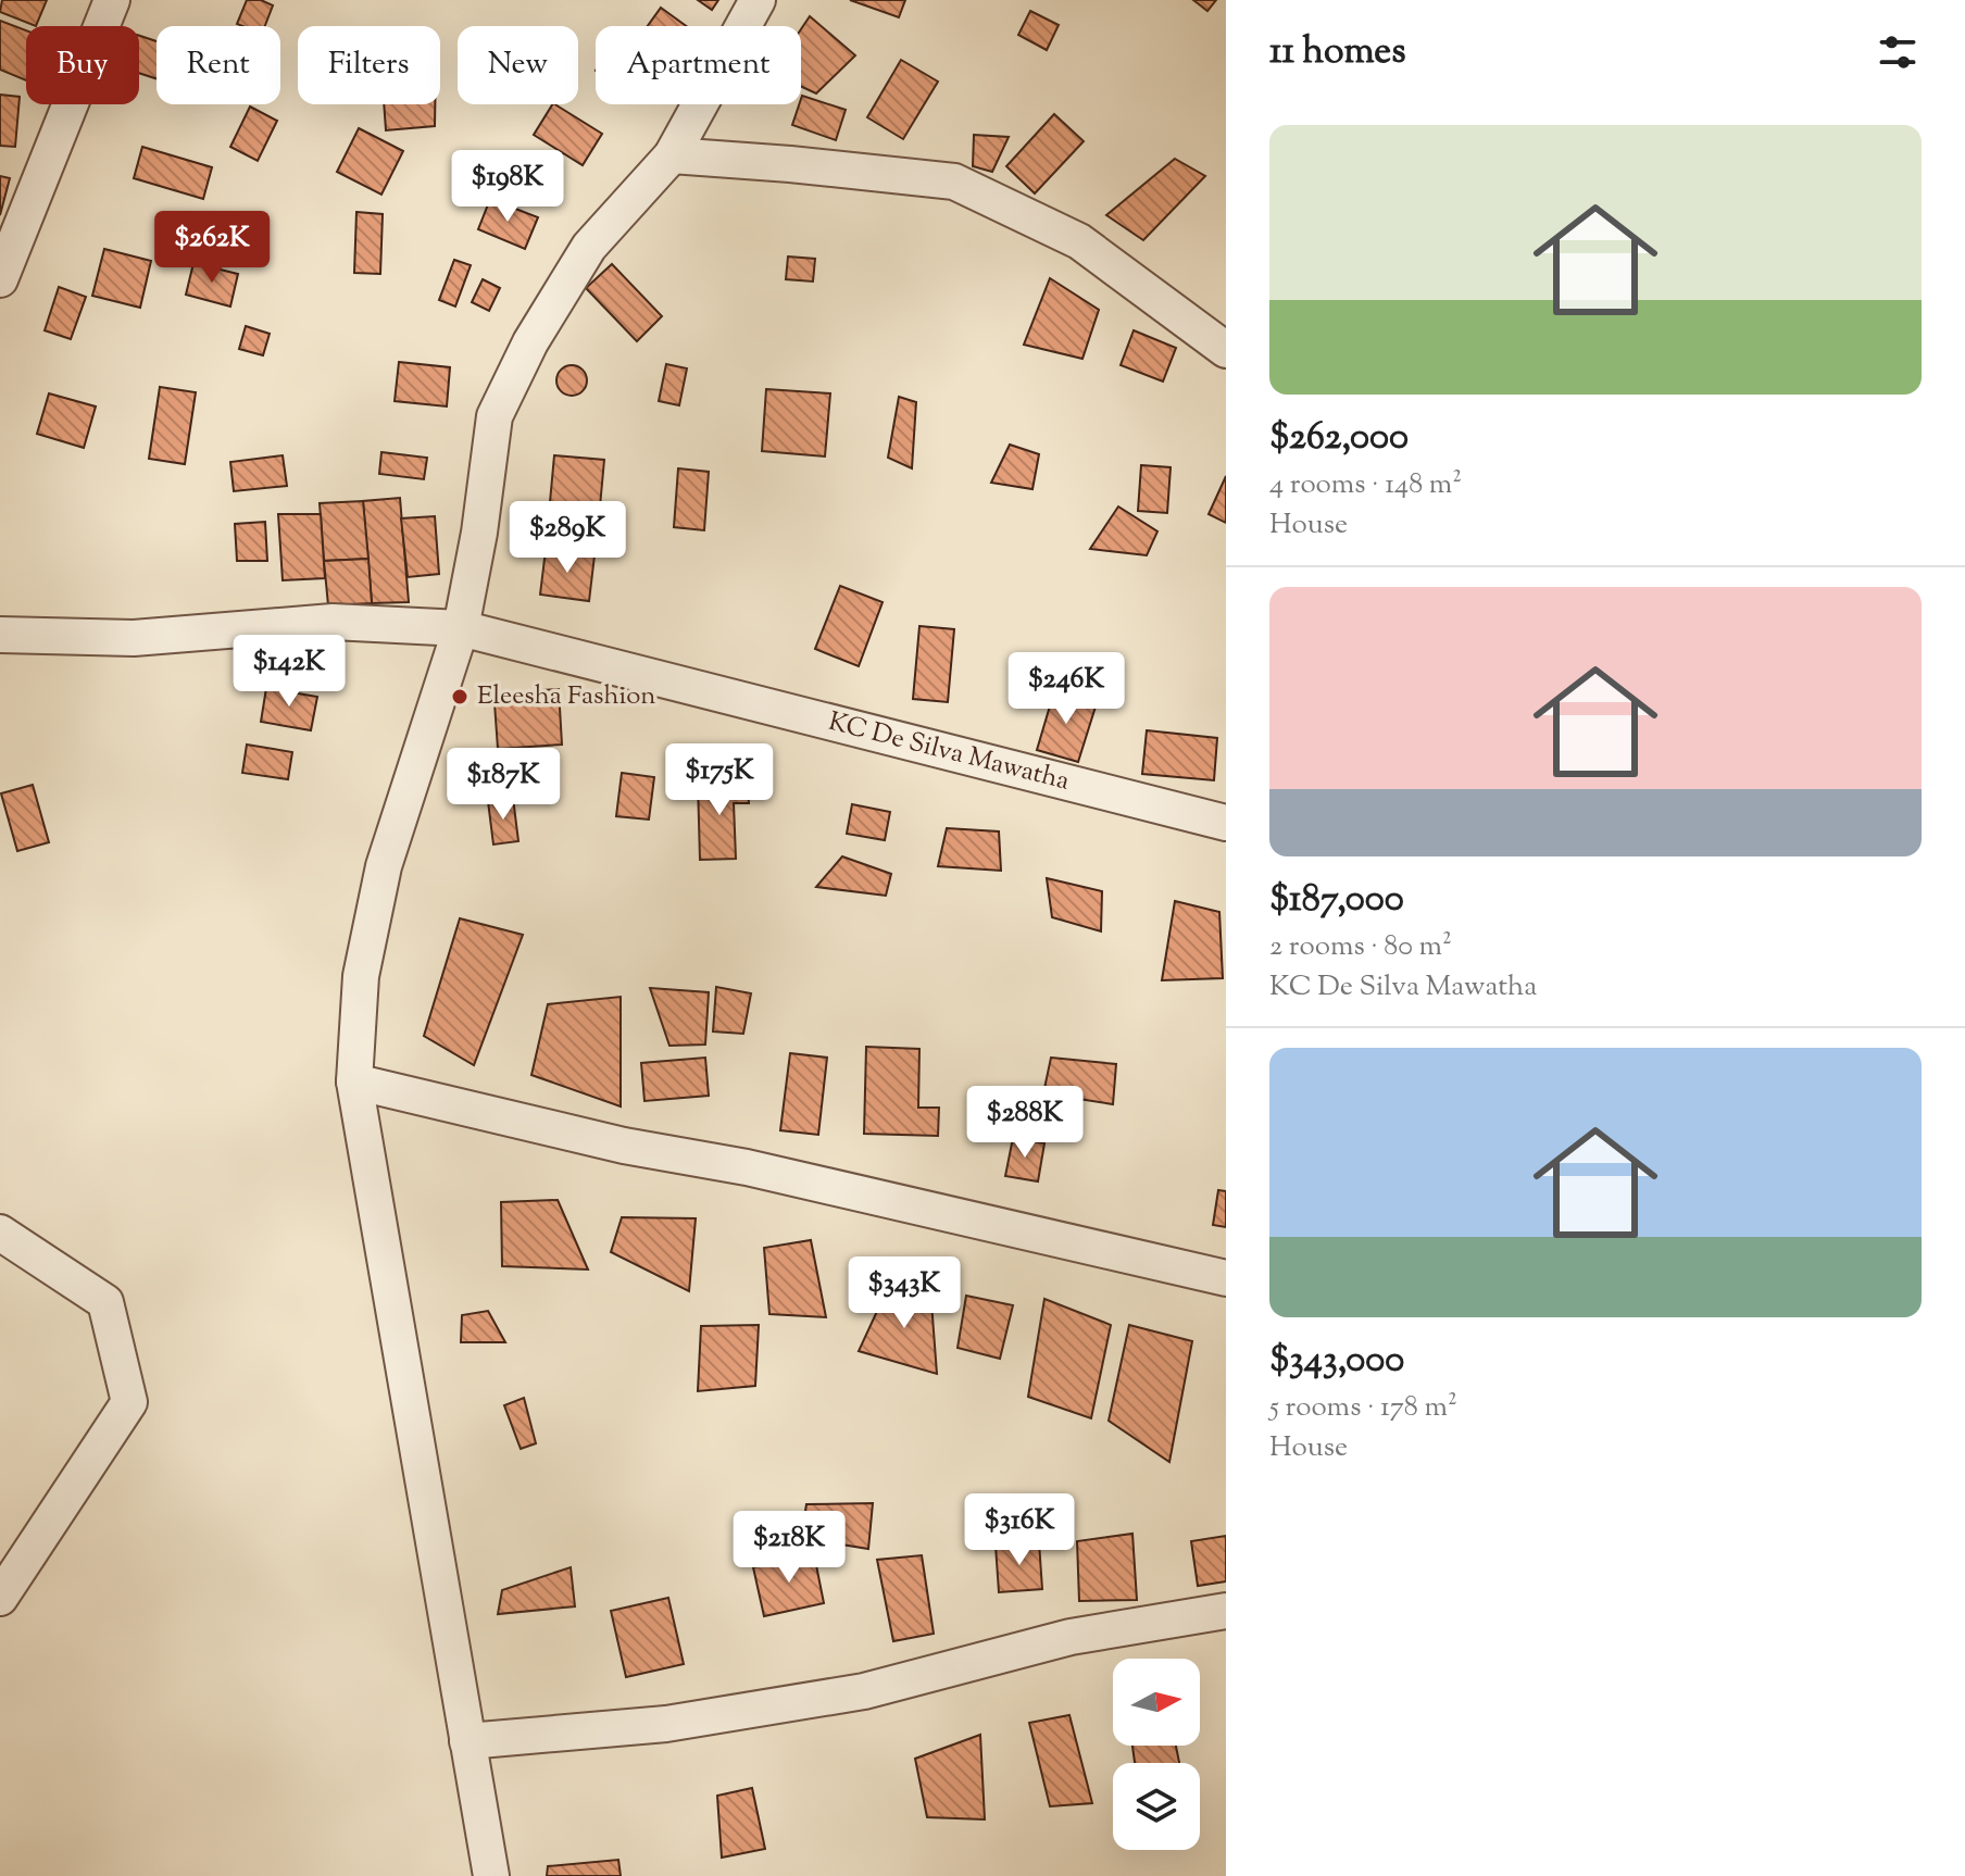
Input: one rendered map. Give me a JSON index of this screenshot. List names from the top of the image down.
{
  "streets": {
    "street": ["KC De Silva Mawatha"]
  },
  "places": ["Eleesha Fashion"],
  "north": "right",
  "page": {
    "heading": "11 homes",
    "chip": [
      "Buy",
      "Rent",
      "Filters",
      "New",
      "Apartment"
    ],
    "list": [
      {
        "name": "$262,000",
        "note": "4 rooms · 148 m² · House"
      },
      {
        "name": "$187,000",
        "note": "2 rooms · 80 m² · KC De Silva Mawatha"
      },
      {
        "name": "$343,000",
        "note": "5 rooms · 178 m² · House"
      }
    ],
    "price": [
      "$198K",
      "$262K",
      "$289K",
      "$142K",
      "$246K",
      "$175K",
      "$187K",
      "$288K",
      "$343K",
      "$316K",
      "$218K"
    ]
  }
}
